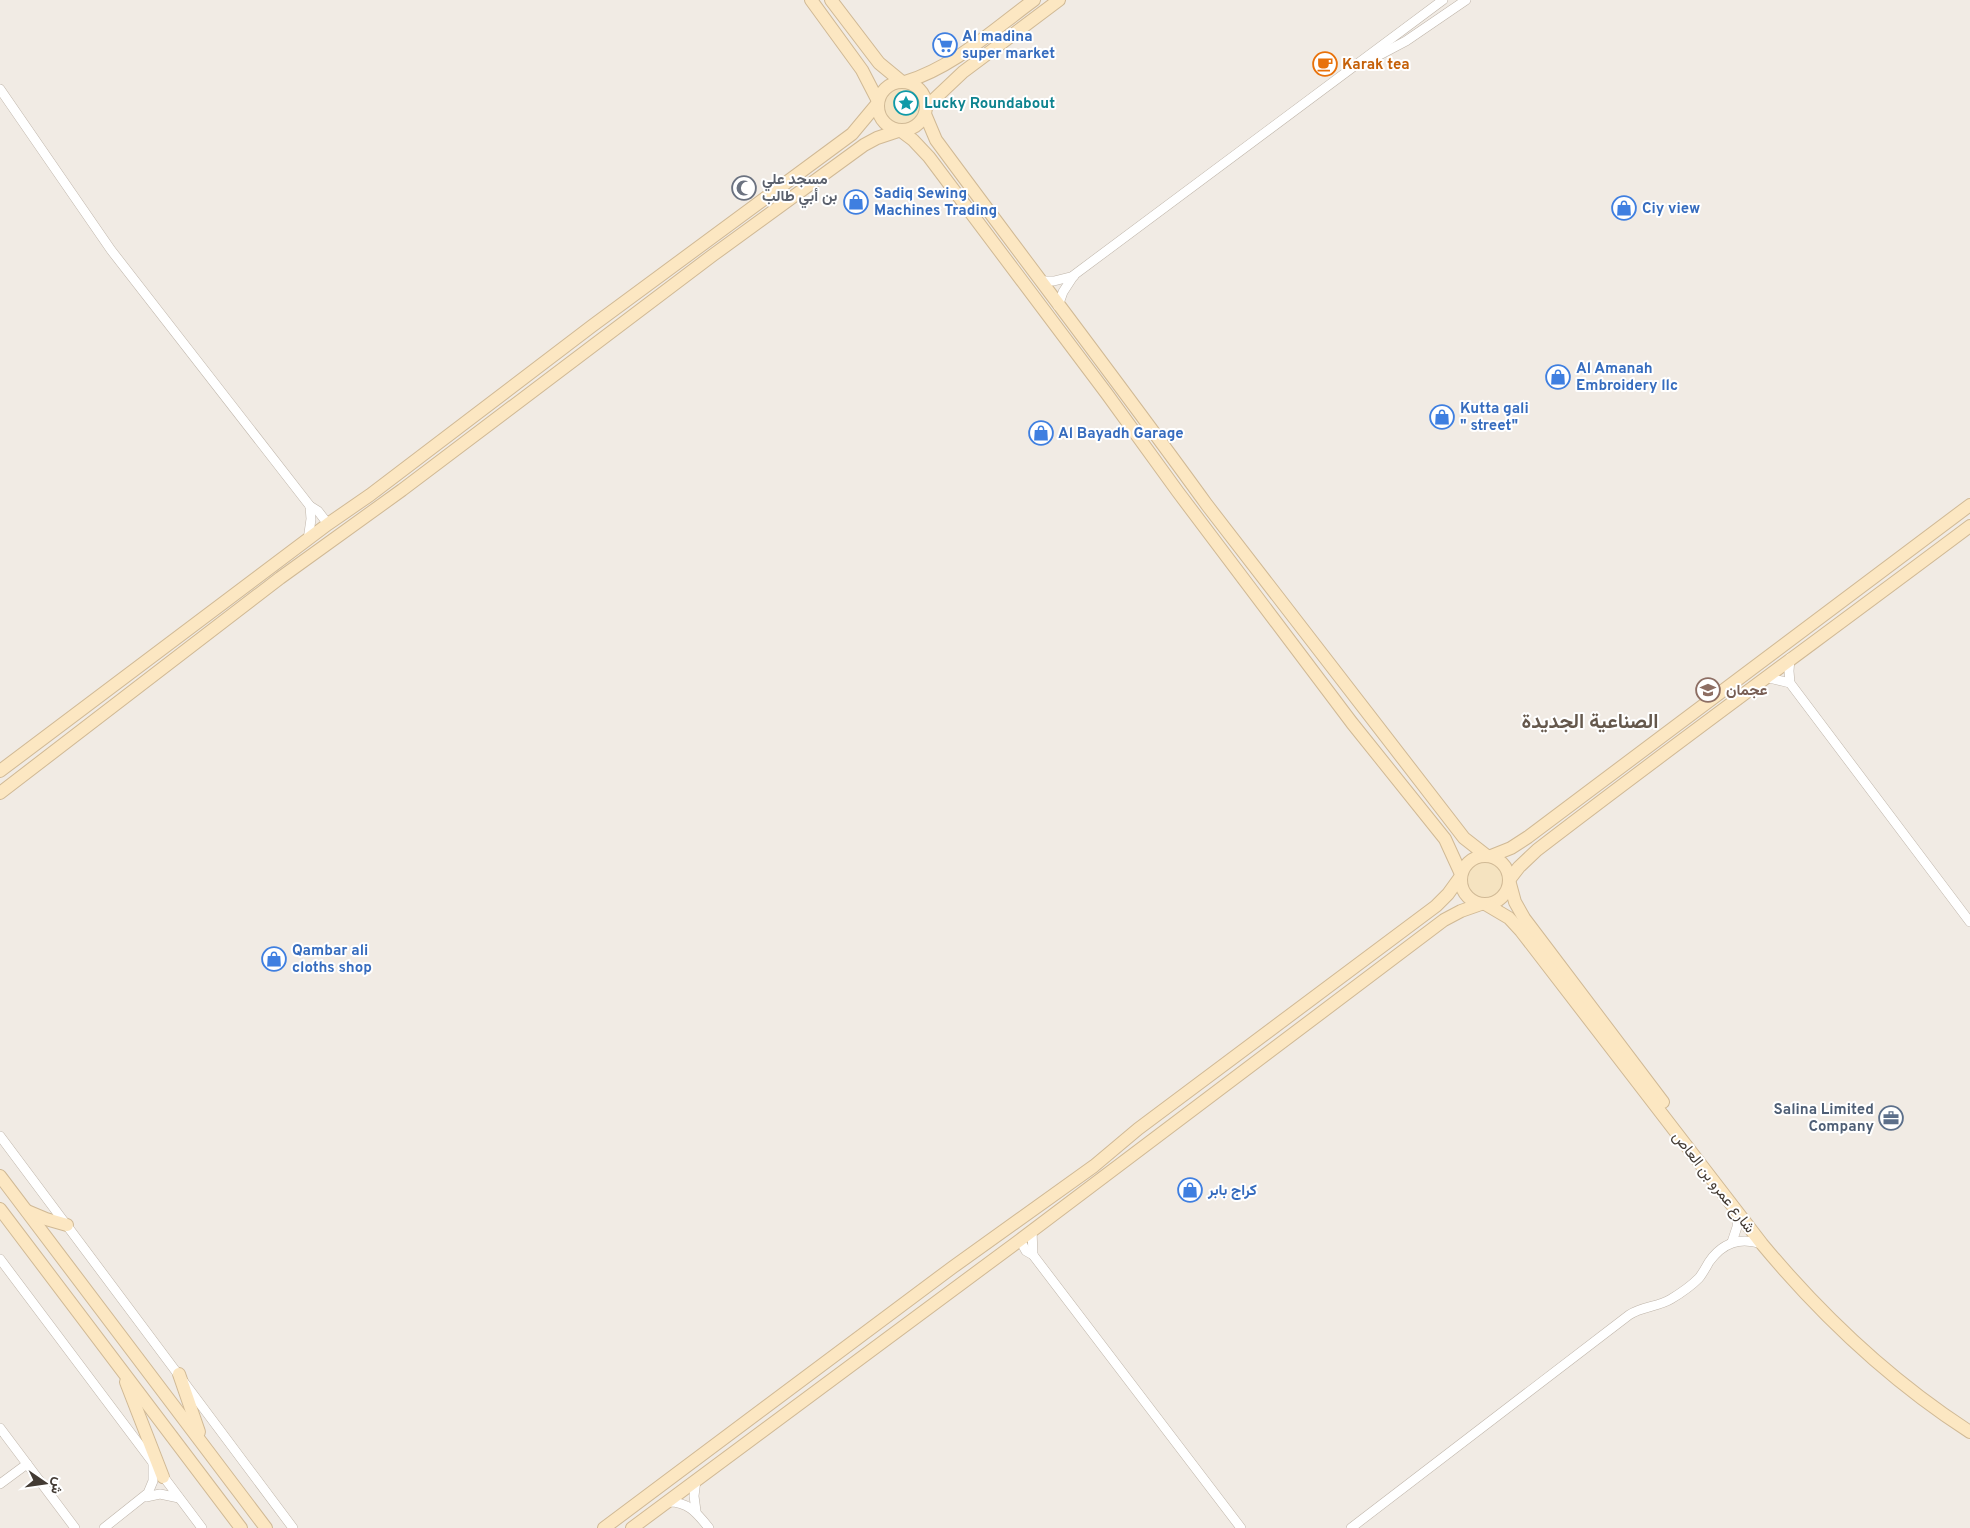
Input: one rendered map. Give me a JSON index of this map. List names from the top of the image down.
{
  "streets": {
    "main road": ["شارع عمرو بن العاص"]
  },
  "districts": ["الصناعية الجديدة"],
  "places": {
    "supermarket": ["Al madina super market"],
    "cafe": ["Karak tea"],
    "place": ["Lucky Roundabout"],
    "mosque": ["مسجد علي بن أبي طالب"],
    "shop": [
      "Sadiq Sewing Machines Trading",
      "Ciy view",
      "Al Amanah Embroidery llc",
      "Kutta gali \" street\"",
      "Al Bayadh Garage",
      "Qambar ali cloths shop",
      "كراج بابر"
    ],
    "school or university": ["عجمان"],
    "office": ["Salina Limited Company"]
  },
  "north": "right"
}
